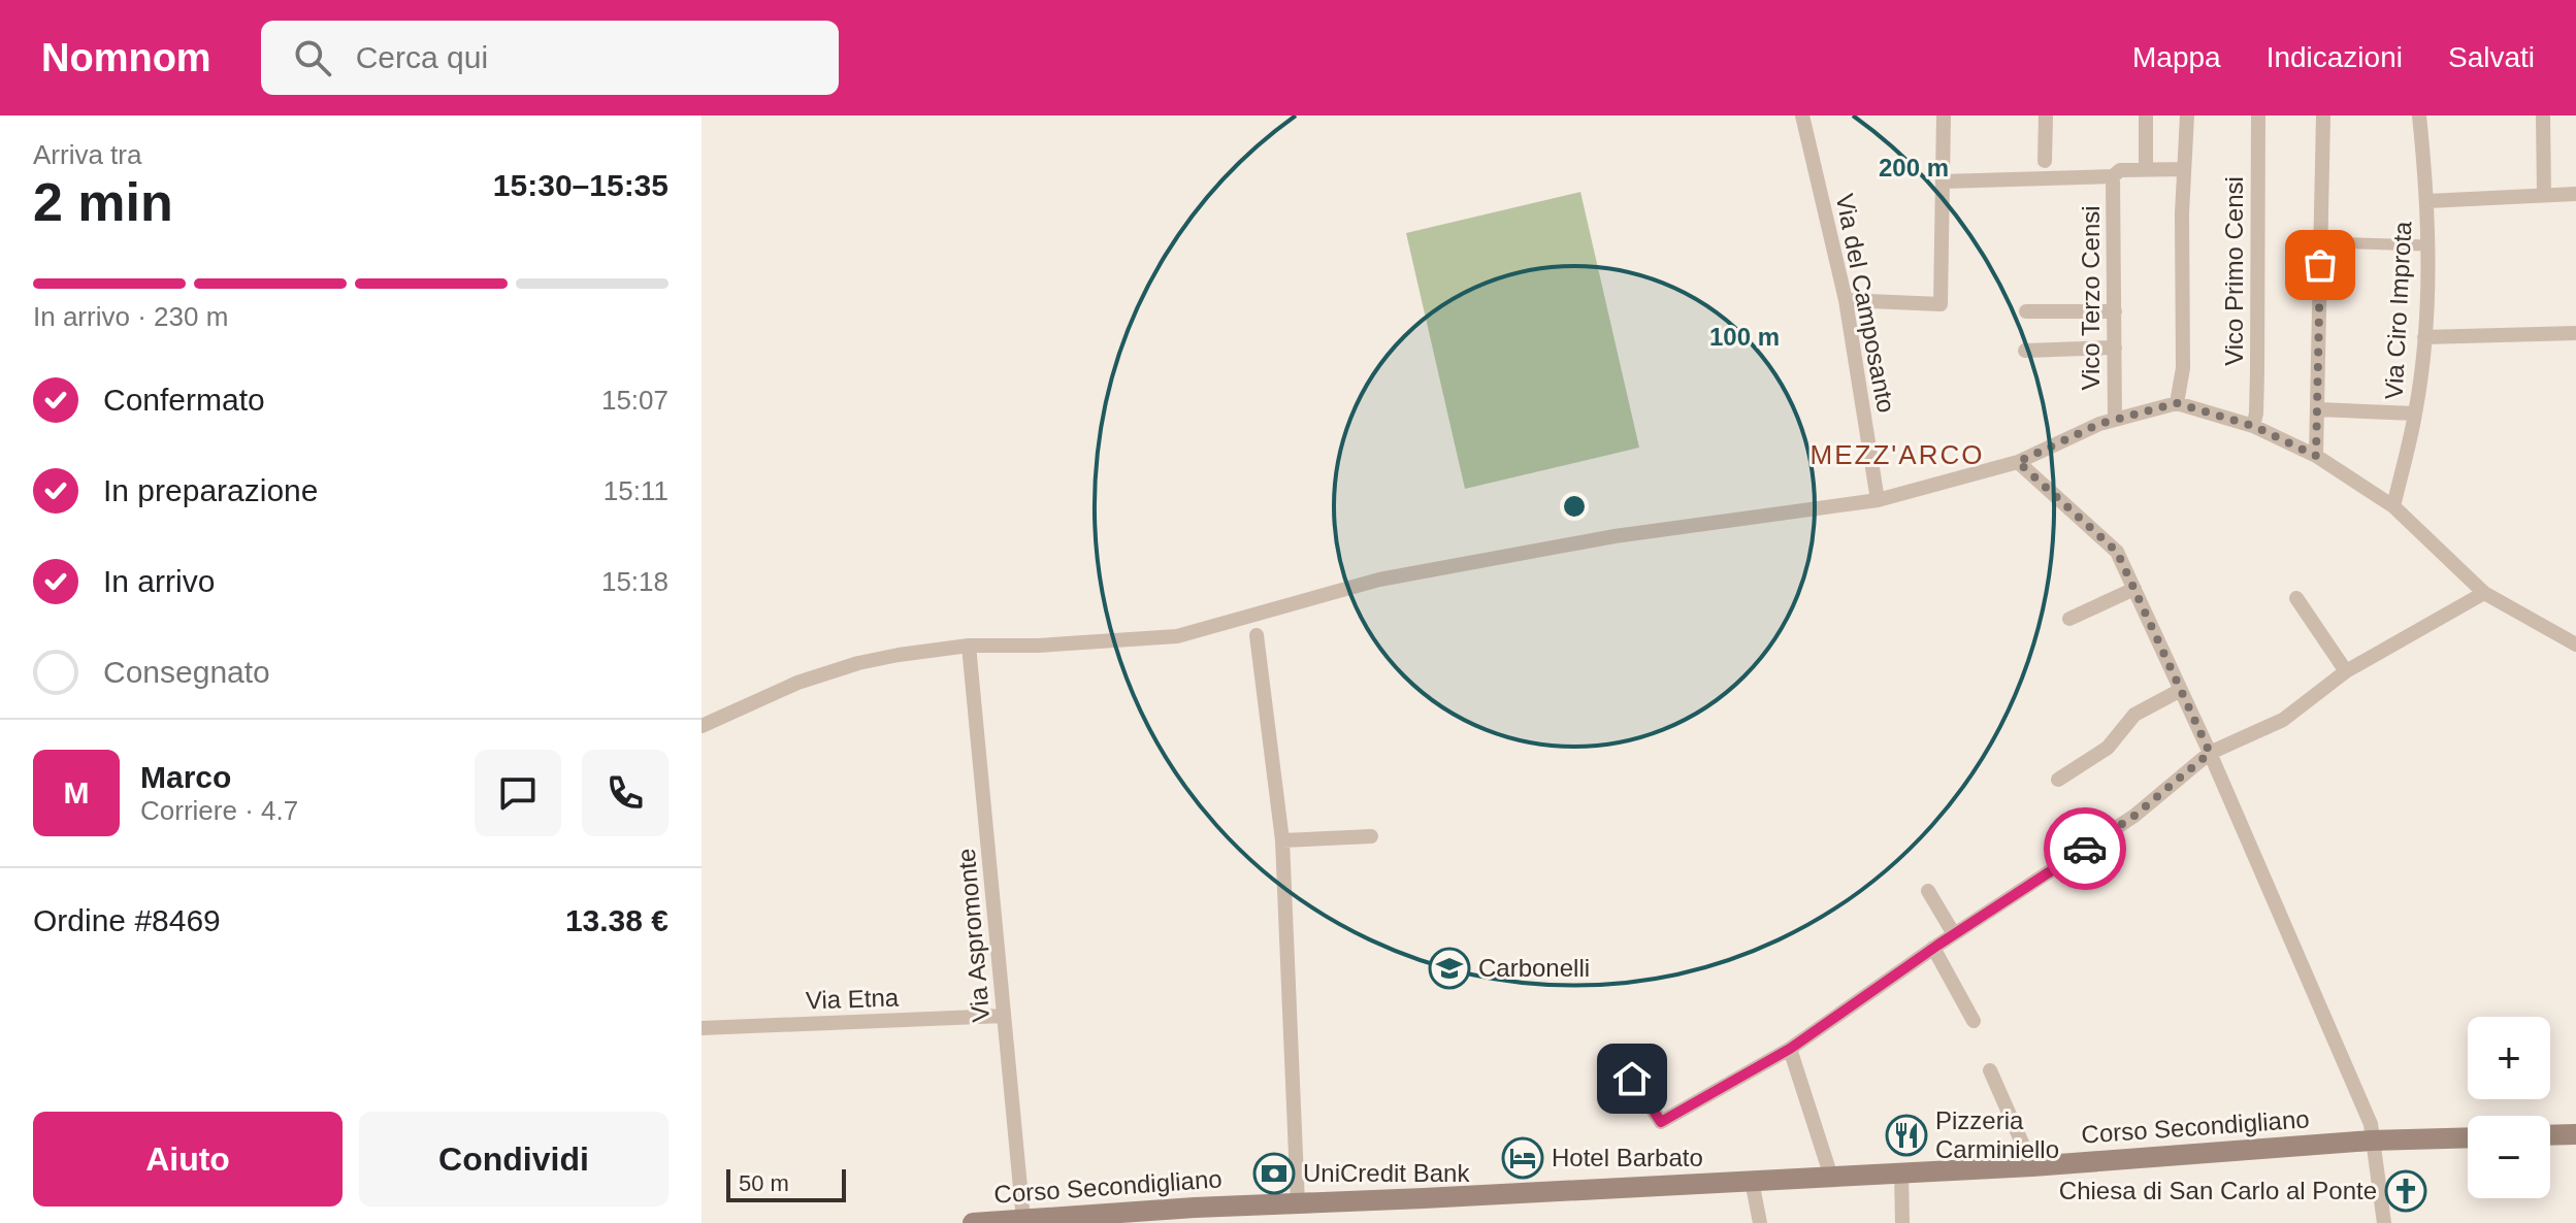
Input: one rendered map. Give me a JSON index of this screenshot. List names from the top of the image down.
{
  "streets": {
    "main road": ["Corso Secondigliano"],
    "street": [
      "Vico Primo Censi",
      "Vico Terzo Censi",
      "Via del Camposanto",
      "Via Ciro Improta",
      "Via Aspromonte",
      "Via Etna"
    ]
  },
  "crossings": [
    ["Via Aspromonte", "Via Etna"],
    ["Via Aspromonte", "Corso Secondigliano"]
  ],
  "districts": ["MEZZ'ARCO"],
  "places": {
    "school or university": ["Carbonelli"],
    "restaurant": ["Pizzeria Carminiello"],
    "hotel": ["Hotel Barbato"],
    "bank": ["UniCredit Bank"],
    "church": ["Chiesa di San Carlo al Ponte"]
  },
  "scale_bar": "50 m",
  "page": {
    "header": "Nomnom",
    "search": "Cerca qui",
    "nav": ["Mappa", "Indicazioni", "Salvati"],
    "heading": ["2 min", "Arriva tra", "15:30–15:35"],
    "panel": [
      "Marco",
      "Corriere · 4.7",
      "Ordine #8469",
      "13.38 €"
    ],
    "bar": "In arrivo · 230 m",
    "list": [
      ["Confermato", "15:07"],
      ["In preparazione", "15:11"],
      ["In arrivo", "15:18"],
      "Consegnato"
    ],
    "round": "M",
    "map_buttons": ["+", "−"],
    "buttons": ["Aiuto", "Condividi"],
    "scale": "50 m"
  },
  "rings": ["200 m", "100 m"]
}
